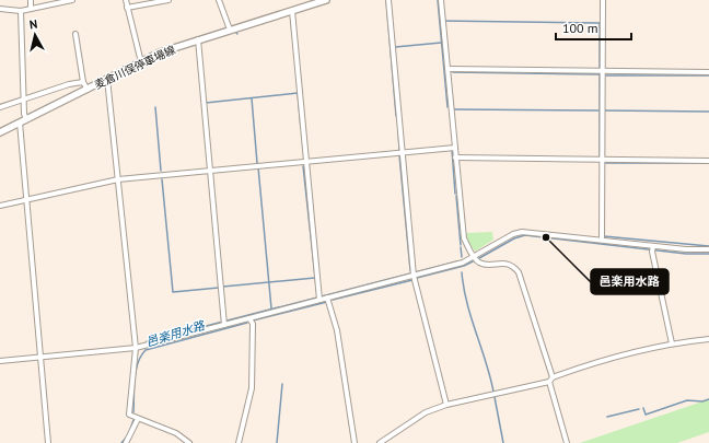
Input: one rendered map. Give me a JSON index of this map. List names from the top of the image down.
{
  "streets": {
    "main road": ["麦倉川俣停車場線"]
  },
  "water": ["邑楽用水路"],
  "places": ["邑楽用水路"],
  "scale_bar": "100 m",
  "north": "top"
}
